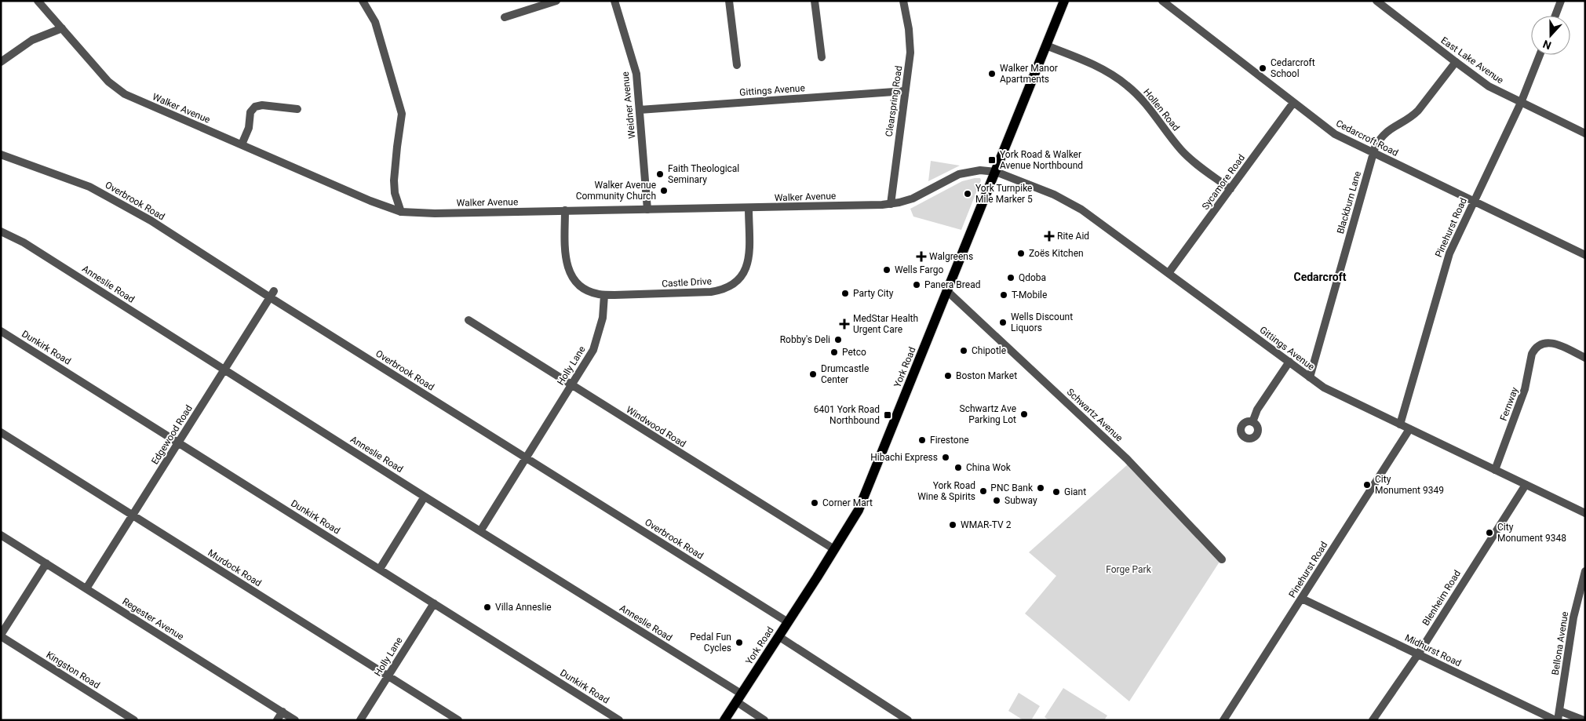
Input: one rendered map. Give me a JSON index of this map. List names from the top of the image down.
{
  "streets": {
    "main road": ["York Road"],
    "street": [
      "East Lake Avenue",
      "Gittings Avenue",
      "Clearspring Road",
      "Weidner Avenue",
      "Walker Avenue",
      "Hollen Road",
      "Cedarcroft Road",
      "Sycamore Road",
      "Overbrook Road",
      "Blackburn Lane",
      "Pinehurst Road",
      "Castle Drive",
      "Anneslie Road",
      "Dunkirk Road",
      "Holly Lane",
      "Fernway",
      "Schwartz Avenue",
      "Windwood Road",
      "Edgewood Road",
      "Murdock Road",
      "Blenheim Road",
      "Regester Avenue",
      "Bellona Avenue",
      "Midhurst Road",
      "Kingston Road"
    ]
  },
  "crossings": [
    ["East Lake Avenue", "Blackburn Lane"],
    ["East Lake Avenue", "Pinehurst Road"],
    ["Gittings Avenue", "Clearspring Road"],
    ["Gittings Avenue", "Weidner Avenue"],
    ["Gittings Avenue", "Walker Avenue"],
    ["Gittings Avenue", "Sycamore Road"],
    ["Gittings Avenue", "Blackburn Lane"],
    ["Gittings Avenue", "Pinehurst Road"],
    ["Gittings Avenue", "York Road"],
    ["Gittings Avenue", "Fernway"],
    ["Gittings Avenue", "Blenheim Road"],
    ["Clearspring Road", "Walker Avenue"],
    ["Weidner Avenue", "Walker Avenue"],
    ["Walker Avenue", "Castle Drive"],
    ["Walker Avenue", "York Road"],
    ["Hollen Road", "Sycamore Road"],
    ["Hollen Road", "York Road"],
    ["Cedarcroft Road", "Sycamore Road"],
    ["Cedarcroft Road", "Blackburn Lane"],
    ["Cedarcroft Road", "Pinehurst Road"],
    ["Overbrook Road", "Holly Lane"],
    ["Overbrook Road", "York Road"],
    ["Overbrook Road", "Edgewood Road"],
    ["Pinehurst Road", "Midhurst Road"],
    ["Castle Drive", "Holly Lane"],
    ["Anneslie Road", "Holly Lane"],
    ["Anneslie Road", "York Road"],
    ["Anneslie Road", "Edgewood Road"],
    ["Dunkirk Road", "Holly Lane"],
    ["Dunkirk Road", "Edgewood Road"],
    ["Holly Lane", "Windwood Road"],
    ["Holly Lane", "Murdock Road"],
    ["York Road", "Schwartz Avenue"],
    ["York Road", "Windwood Road"],
    ["Edgewood Road", "Murdock Road"],
    ["Edgewood Road", "Regester Avenue"],
    ["Blenheim Road", "Midhurst Road"],
    ["Bellona Avenue", "Midhurst Road"]
  ],
  "districts": ["Cedarcroft"],
  "parks": ["Forge Park"],
  "places": {
    "other": [
      "Cedarcroft School",
      "Walker Manor Apartments",
      "Faith Theological Seminary",
      "Walker Avenue Community Church",
      "York Turnpike Mile Marker 5",
      "Zoës Kitchen",
      "Wells Fargo",
      "Qdoba",
      "Panera Bread",
      "Party City",
      "T-Mobile",
      "Wells Discount Liquors",
      "Robby's Deli",
      "Chipotle",
      "Petco",
      "Drumcastle Center",
      "Boston Market",
      "Schwartz Ave Parking Lot",
      "Firestone",
      "Hibachi Express",
      "China Wok",
      "City Monument 9349",
      "PNC Bank",
      "York Road Wine & Spirits",
      "Giant",
      "Subway",
      "Corner Mart",
      "WMAR-TV 2",
      "City Monument 9348",
      "Villa Anneslie",
      "Pedal Fun Cycles"
    ],
    "transit": ["York Road & Walker Avenue Northbound", "6401 York Road Northbound"],
    "health": ["Rite Aid", "Walgreens", "MedStar Health Urgent Care"]
  },
  "north": "bottom"
}
